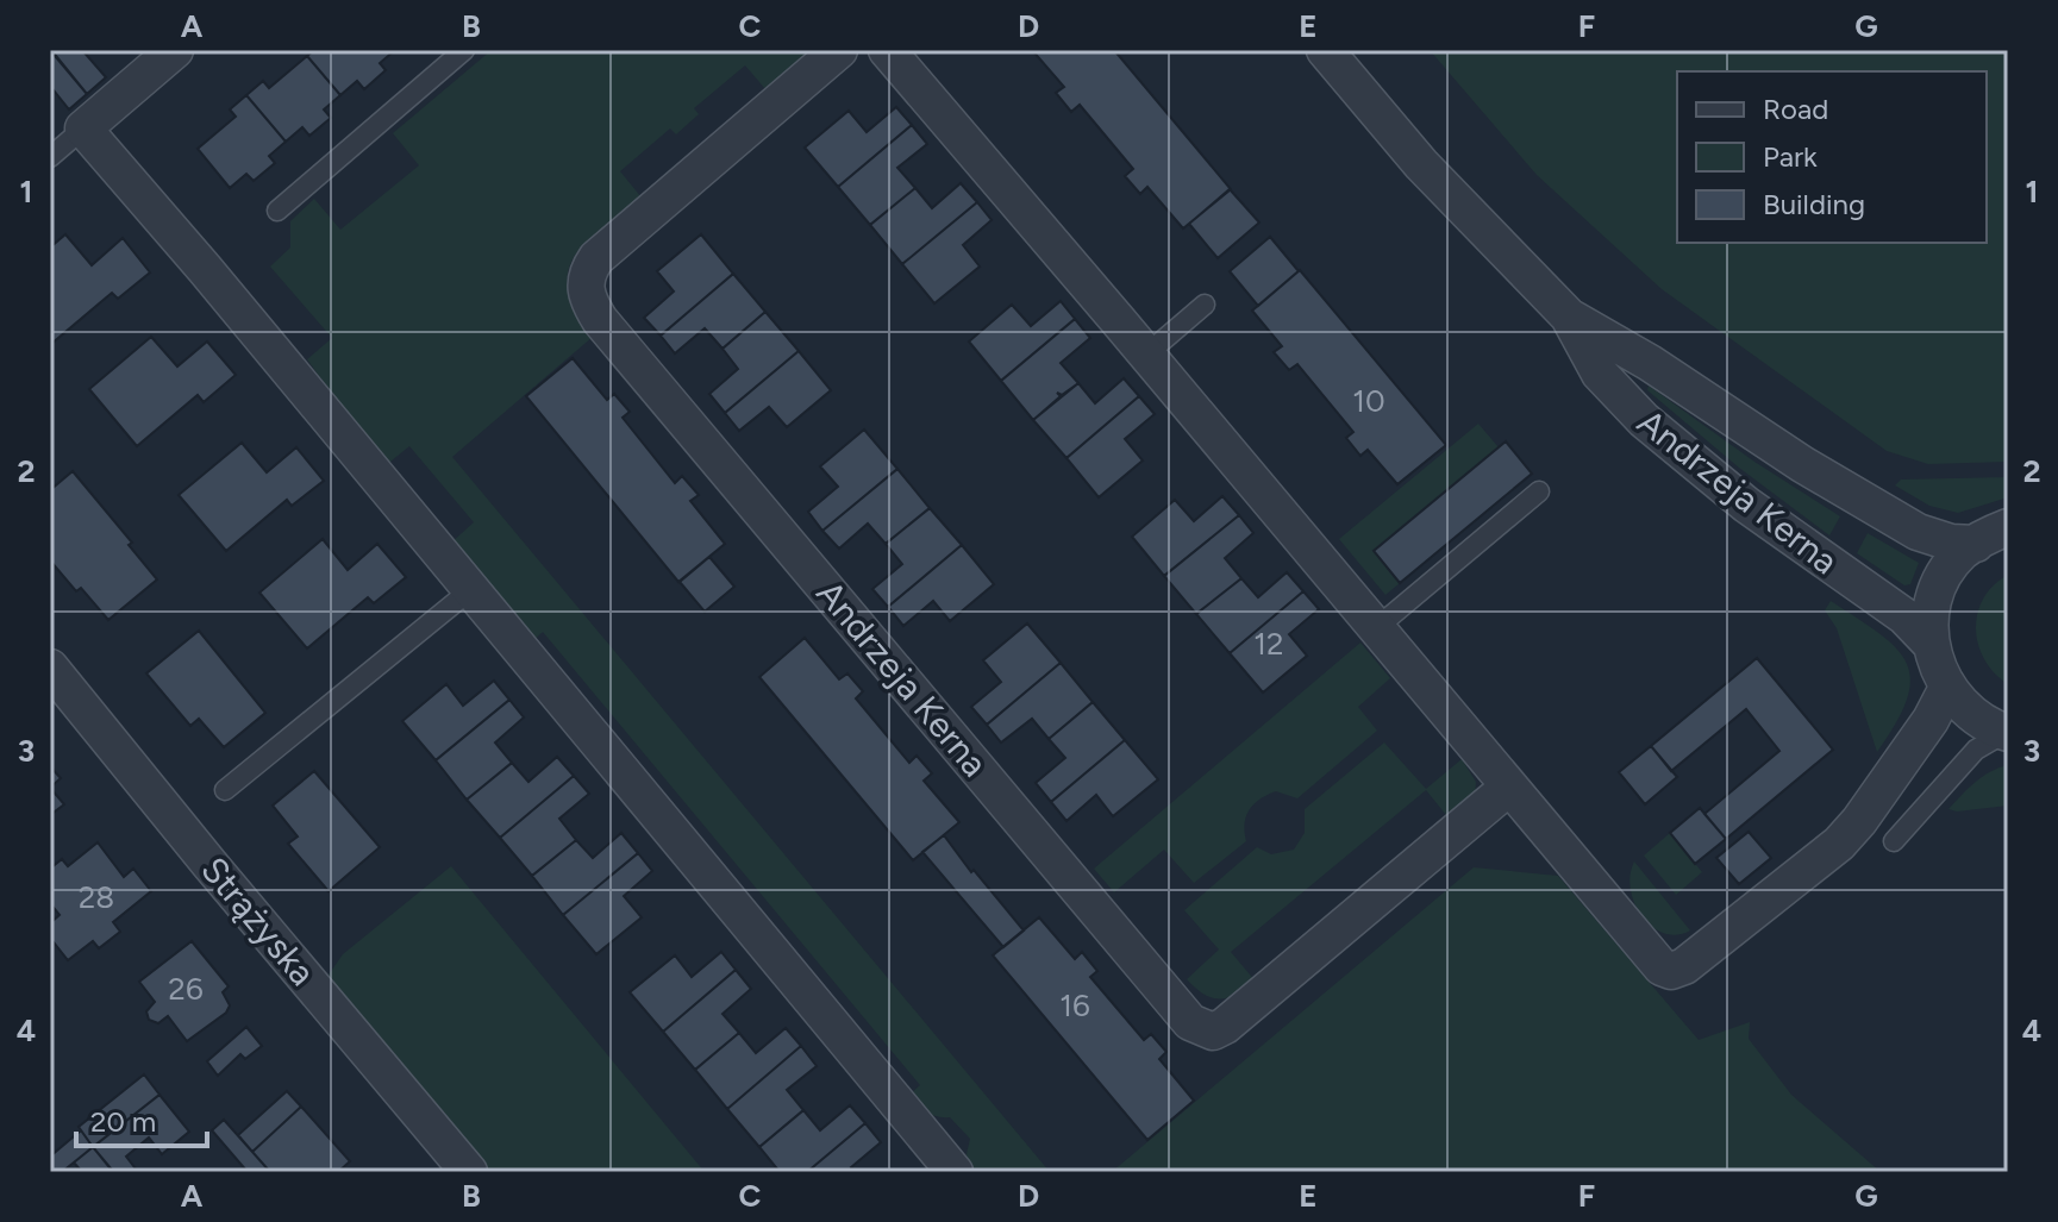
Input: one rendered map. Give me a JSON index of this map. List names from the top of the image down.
{
  "streets": {
    "street": ["Andrzeja Kerna", "Strążyska"]
  },
  "house_numbers": [
    "10",
    "12",
    "28",
    "26",
    "16"
  ],
  "legend": ["Road", "Park", "Building"],
  "scale_bar": "20 m",
  "grid": {
    "columns": [
      "A",
      "B",
      "C",
      "D",
      "E",
      "F",
      "G"
    ],
    "rows": [
      "1",
      "2",
      "3",
      "4"
    ]
  }
}
